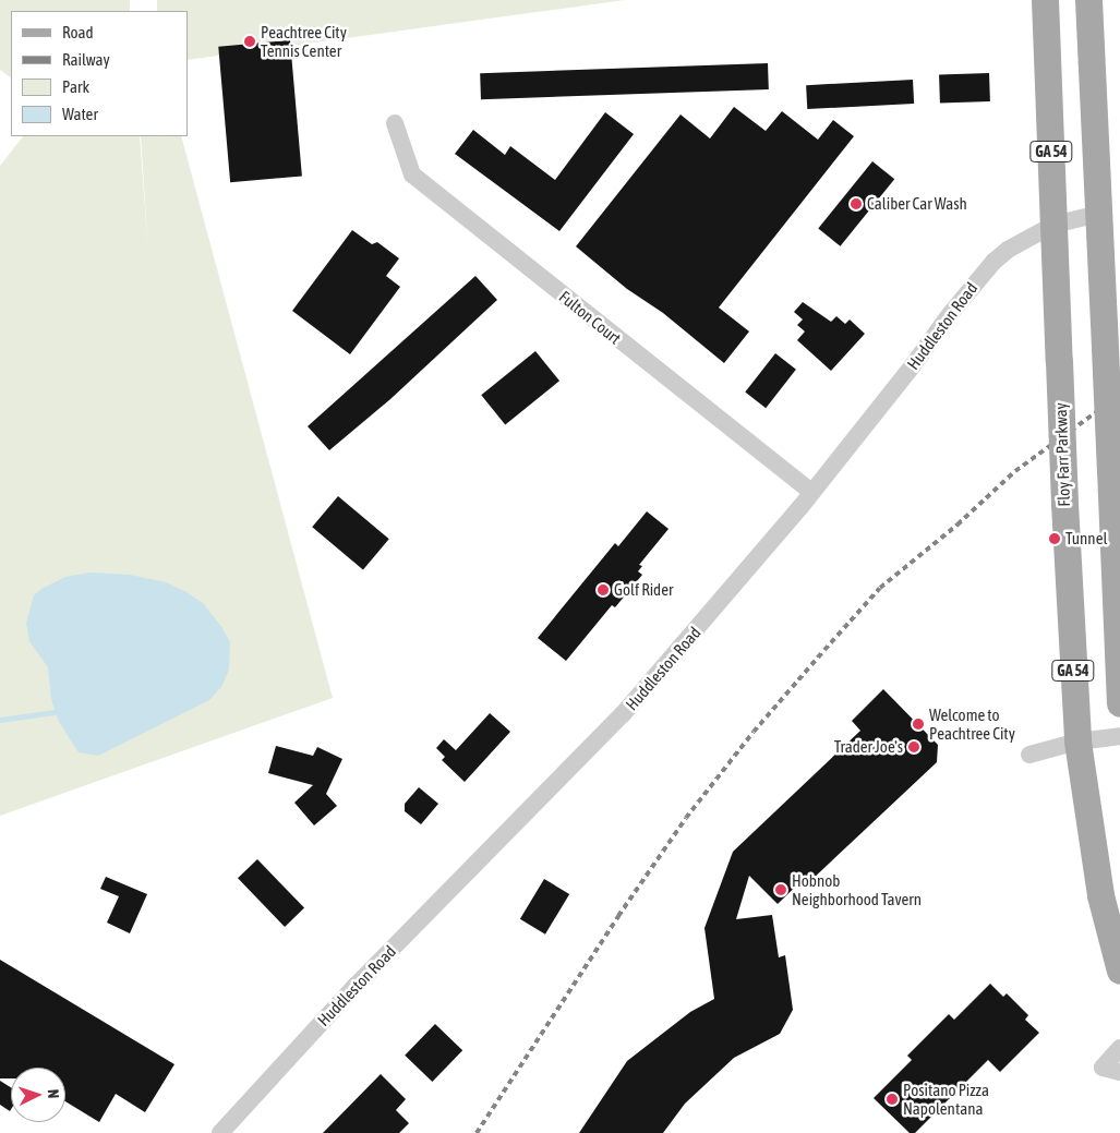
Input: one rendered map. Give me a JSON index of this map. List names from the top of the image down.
{
  "streets": {
    "main road": ["GA 54", "Floy Farr Parkway"],
    "street": ["Fulton Court", "Huddleston Road"]
  },
  "crossings": [
    ["GA 54", "Huddleston Road"],
    ["Fulton Court", "Huddleston Road"],
    ["Huddleston Road", "Floy Farr Parkway"]
  ],
  "places": [
    "Peachtree City Tennis Center",
    "Caliber Car Wash",
    "Tunnel",
    "Golf Rider",
    "Welcome to Peachtree City",
    "Trader Joe's",
    "Hobnob Neighborhood Tavern",
    "Positano Pizza Napolentana"
  ],
  "legend": [
    "Road",
    "Railway",
    "Park",
    "Water"
  ],
  "north": "right"
}
